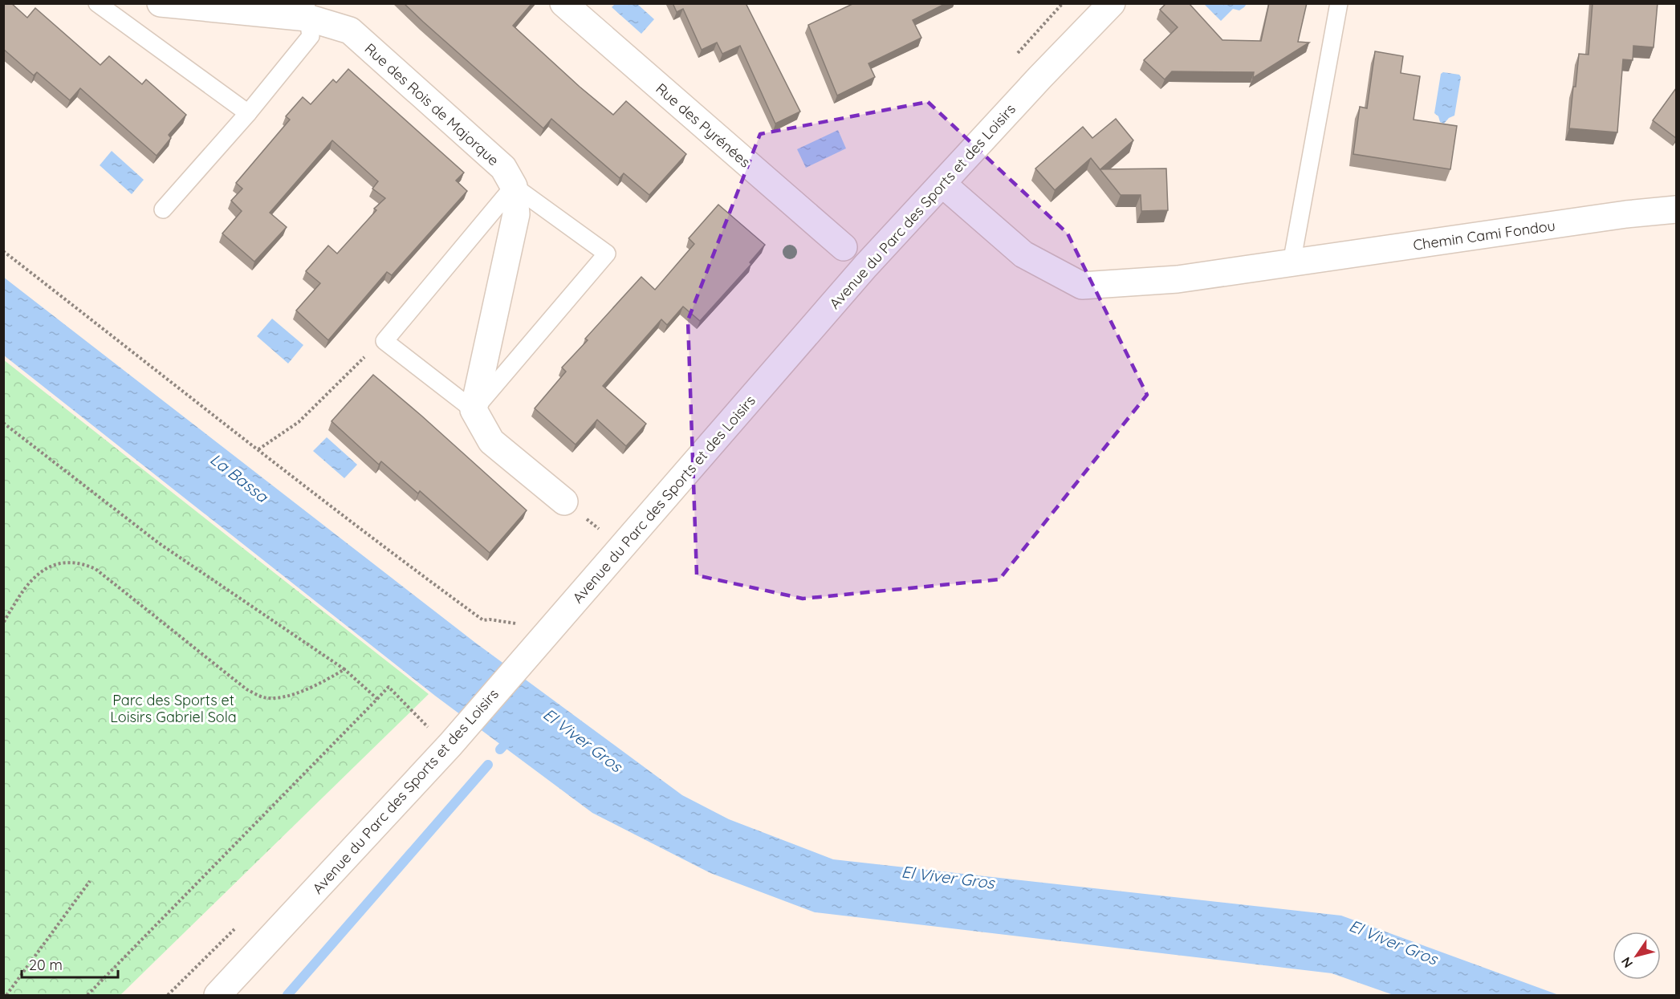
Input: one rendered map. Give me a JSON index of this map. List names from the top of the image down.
{
  "streets": {
    "street": [
      "Rue des Rois de Majorque",
      "Rue des Pyrénées",
      "Avenue du Parc des Sports et des Loisirs",
      "Chemin Cami Fondou"
    ]
  },
  "crossings": [
    ["Avenue du Parc des Sports et des Loisirs", "Chemin Cami Fondou"]
  ],
  "water": ["La Bassa", "El Viver Gros"],
  "parks": ["Parc des Sports et Loisirs Gabriel Sola"],
  "scale_bar": "20 m",
  "north": "bottom left"
}
